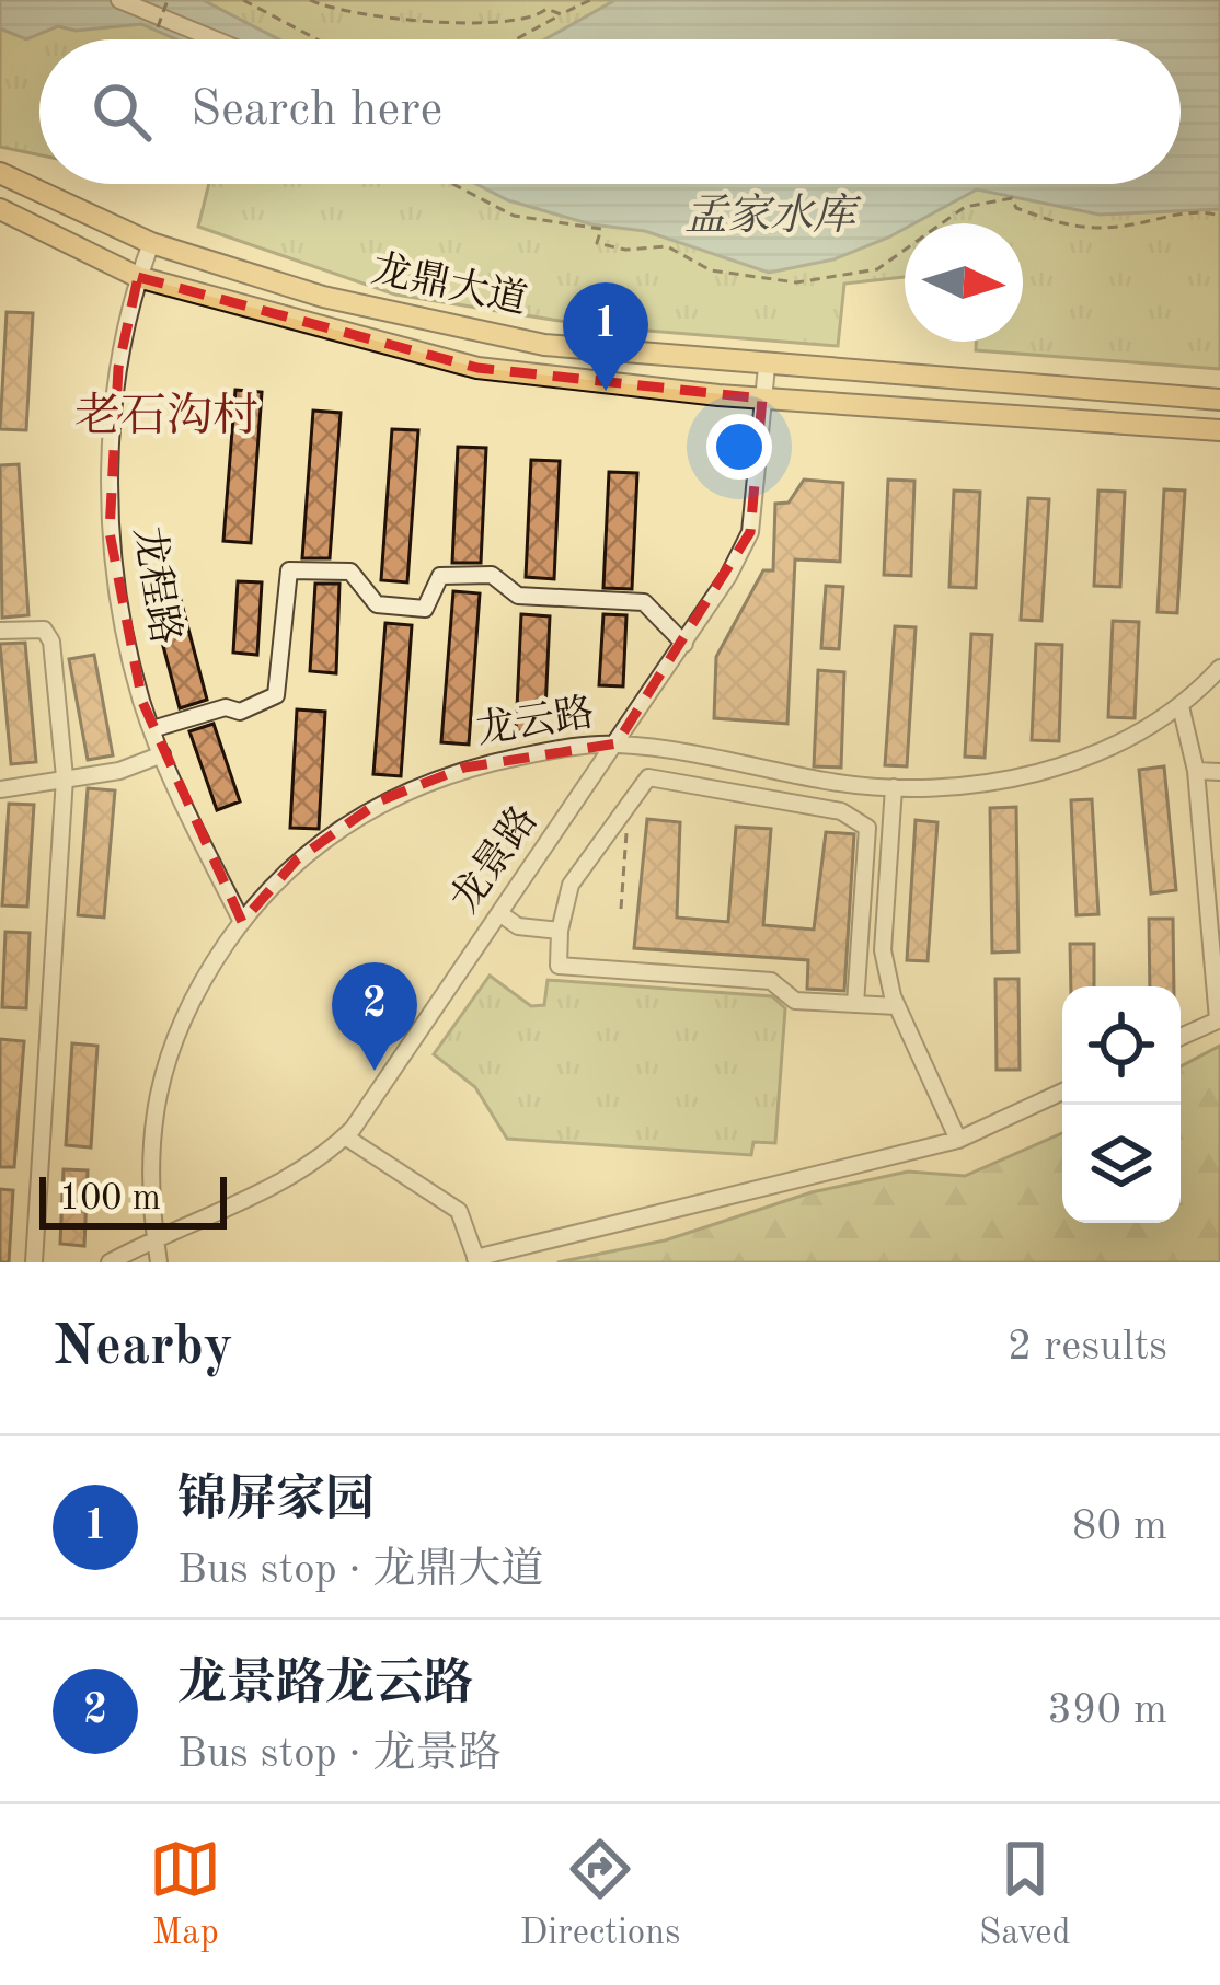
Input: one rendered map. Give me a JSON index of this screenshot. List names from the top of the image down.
{
  "streets": {
    "main road": ["龙鼎大道"],
    "street": ["龙程路", "龙云路", "龙景路"]
  },
  "crossings": [
    ["龙鼎大道", "龙程路"],
    ["龙鼎大道", "龙景路"],
    ["龙程路", "龙云路"],
    ["龙云路", "龙景路"]
  ],
  "districts": ["老石沟村"],
  "water": ["孟家水库"],
  "scale_bar": "100 m",
  "north": "right",
  "page": {
    "search": "Search here",
    "pins": ["1", "2"],
    "scale": "100 m",
    "heading": ["Nearby", "2 results"],
    "list": [
      {
        "mark": "1",
        "name": "锦屏家园",
        "note": "Bus stop · 龙鼎大道",
        "value": "80 m"
      },
      {
        "mark": "2",
        "name": "龙景路龙云路",
        "note": "Bus stop · 龙景路",
        "value": "390 m"
      }
    ],
    "nav": ["Map", "Directions", "Saved"]
  }
}
